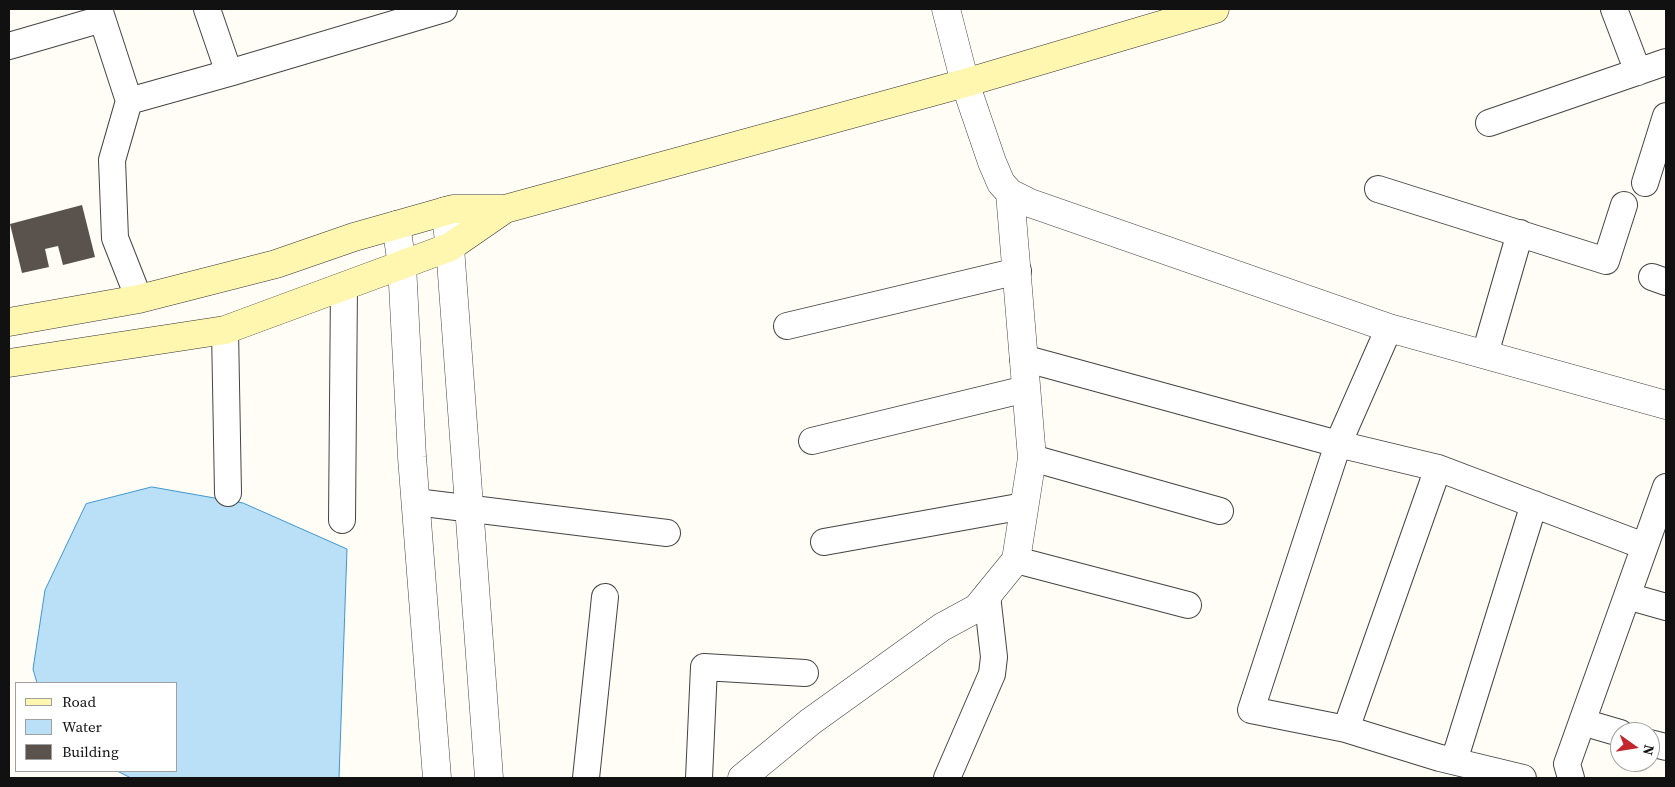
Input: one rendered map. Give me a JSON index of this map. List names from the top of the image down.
{
  "legend": ["Road", "Water", "Building"],
  "north": "right"
}
